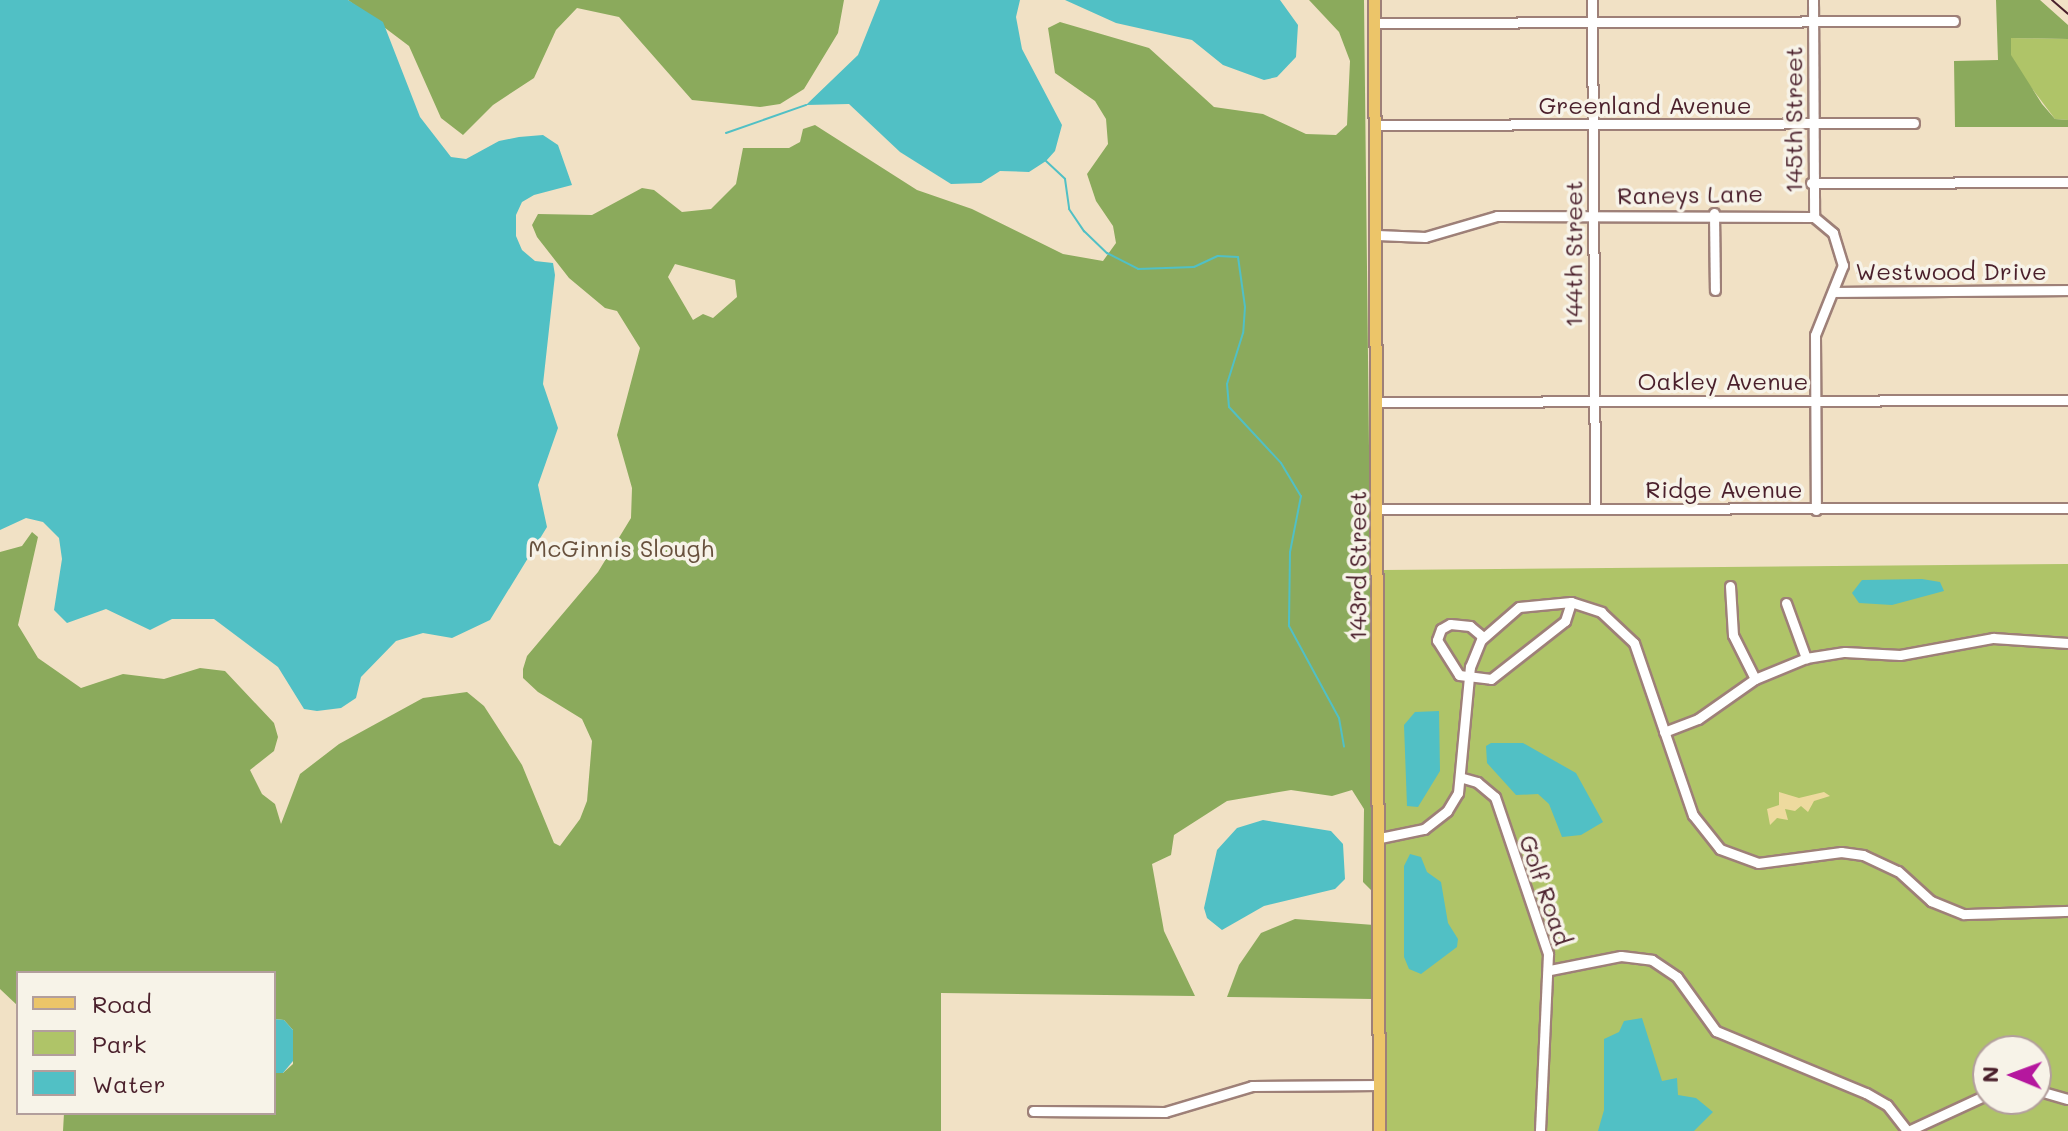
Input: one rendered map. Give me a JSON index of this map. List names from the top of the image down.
{
  "streets": {
    "main road": ["143rd Street"],
    "street": [
      "Greenland Avenue",
      "145th Street",
      "Raneys Lane",
      "144th Street",
      "Westwood Drive",
      "Oakley Avenue",
      "Ridge Avenue",
      "Golf Road"
    ]
  },
  "crossings": [
    ["Greenland Avenue", "145th Street"],
    ["Greenland Avenue", "144th Street"],
    ["Greenland Avenue", "143rd Street"],
    ["145th Street", "Raneys Lane"],
    ["145th Street", "Westwood Drive"],
    ["145th Street", "Oakley Avenue"],
    ["145th Street", "Ridge Avenue"],
    ["Raneys Lane", "144th Street"],
    ["Raneys Lane", "143rd Street"],
    ["144th Street", "Oakley Avenue"],
    ["144th Street", "Ridge Avenue"],
    ["Oakley Avenue", "143rd Street"],
    ["Ridge Avenue", "143rd Street"]
  ],
  "parks": ["McGinnis Slough"],
  "legend": ["Road", "Park", "Water"],
  "north": "left"
}
